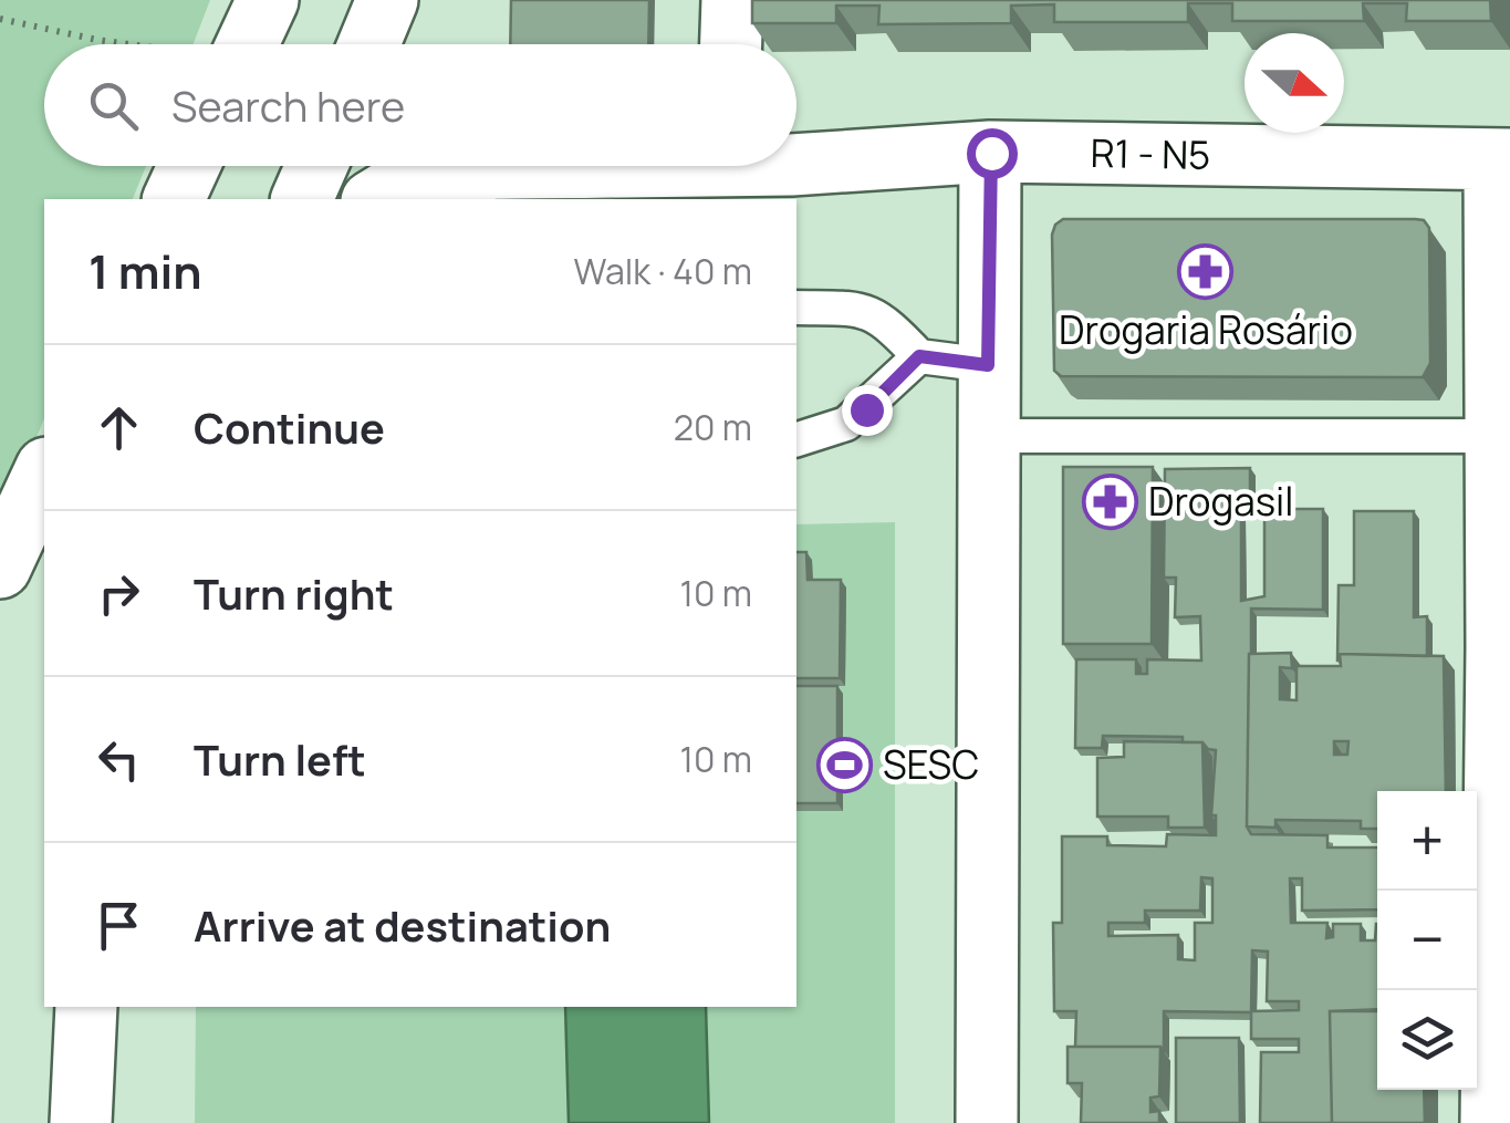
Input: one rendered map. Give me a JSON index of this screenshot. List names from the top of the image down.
{
  "streets": {
    "street": ["R1 - N5"]
  },
  "places": {
    "pharmacy": ["Drogaria Rosário", "Drogasil"],
    "sports": ["SESC"]
  },
  "north": "right",
  "page": {
    "search": "Search here",
    "heading": ["1 min", "Walk · 40 m"],
    "list": [
      ["Continue", "20 m"],
      ["Turn right", "10 m"],
      ["Turn left", "10 m"],
      "Arrive at destination"
    ],
    "map_buttons": ["+", "−"]
  }
}
